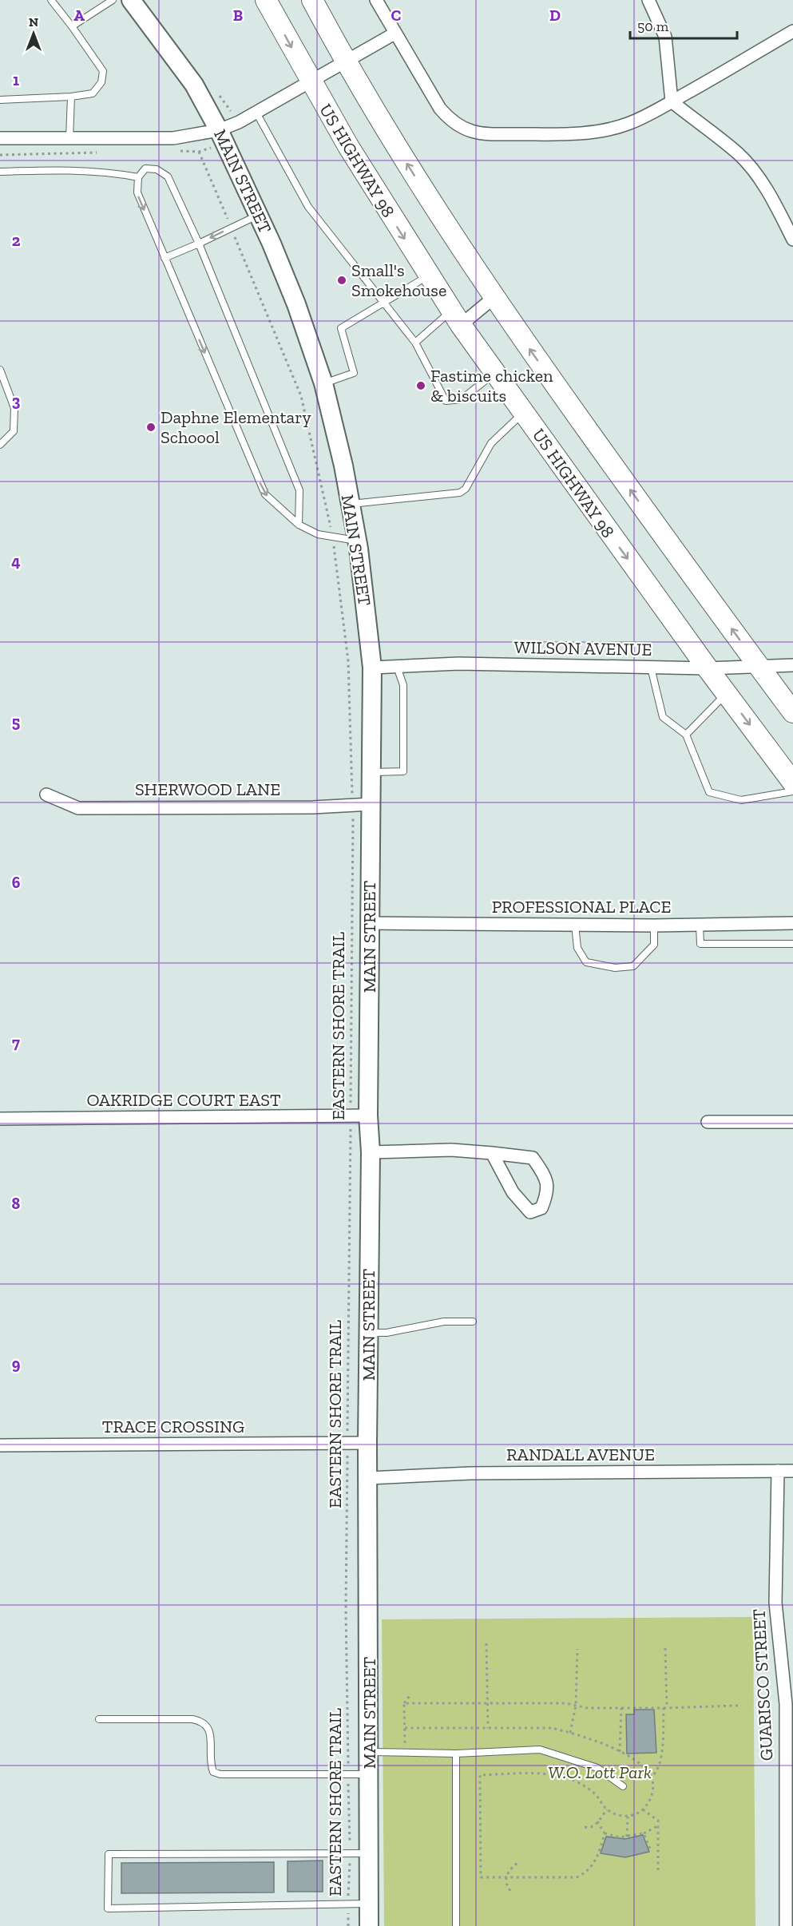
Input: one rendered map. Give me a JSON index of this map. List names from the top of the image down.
{
  "streets": {
    "main road": ["US HIGHWAY 98", "MAIN STREET"],
    "street": [
      "WILSON AVENUE",
      "SHERWOOD LANE",
      "PROFESSIONAL PLACE",
      "OAKRIDGE COURT EAST",
      "TRACE CROSSING",
      "RANDALL AVENUE",
      "GUARISCO STREET"
    ],
    "path": ["EASTERN SHORE TRAIL"]
  },
  "crossings": [
    ["US HIGHWAY 98", "WILSON AVENUE"],
    ["MAIN STREET", "WILSON AVENUE"],
    ["MAIN STREET", "SHERWOOD LANE"],
    ["MAIN STREET", "PROFESSIONAL PLACE"],
    ["MAIN STREET", "OAKRIDGE COURT EAST"],
    ["MAIN STREET", "TRACE CROSSING"],
    ["MAIN STREET", "RANDALL AVENUE"],
    ["SHERWOOD LANE", "EASTERN SHORE TRAIL"],
    ["EASTERN SHORE TRAIL", "OAKRIDGE COURT EAST"],
    ["EASTERN SHORE TRAIL", "TRACE CROSSING"],
    ["RANDALL AVENUE", "GUARISCO STREET"]
  ],
  "parks": ["W.O. Lott Park"],
  "places": ["Small's Smokehouse", "Fastime chicken & biscuits", "Daphne Elementary Schoool"],
  "scale_bar": "50 m",
  "north": "top",
  "grid": {
    "columns": [
      "A",
      "B",
      "C",
      "D"
    ],
    "rows": [
      "1",
      "2",
      "3",
      "4",
      "5",
      "6",
      "7",
      "8",
      "9"
    ]
  }
}
